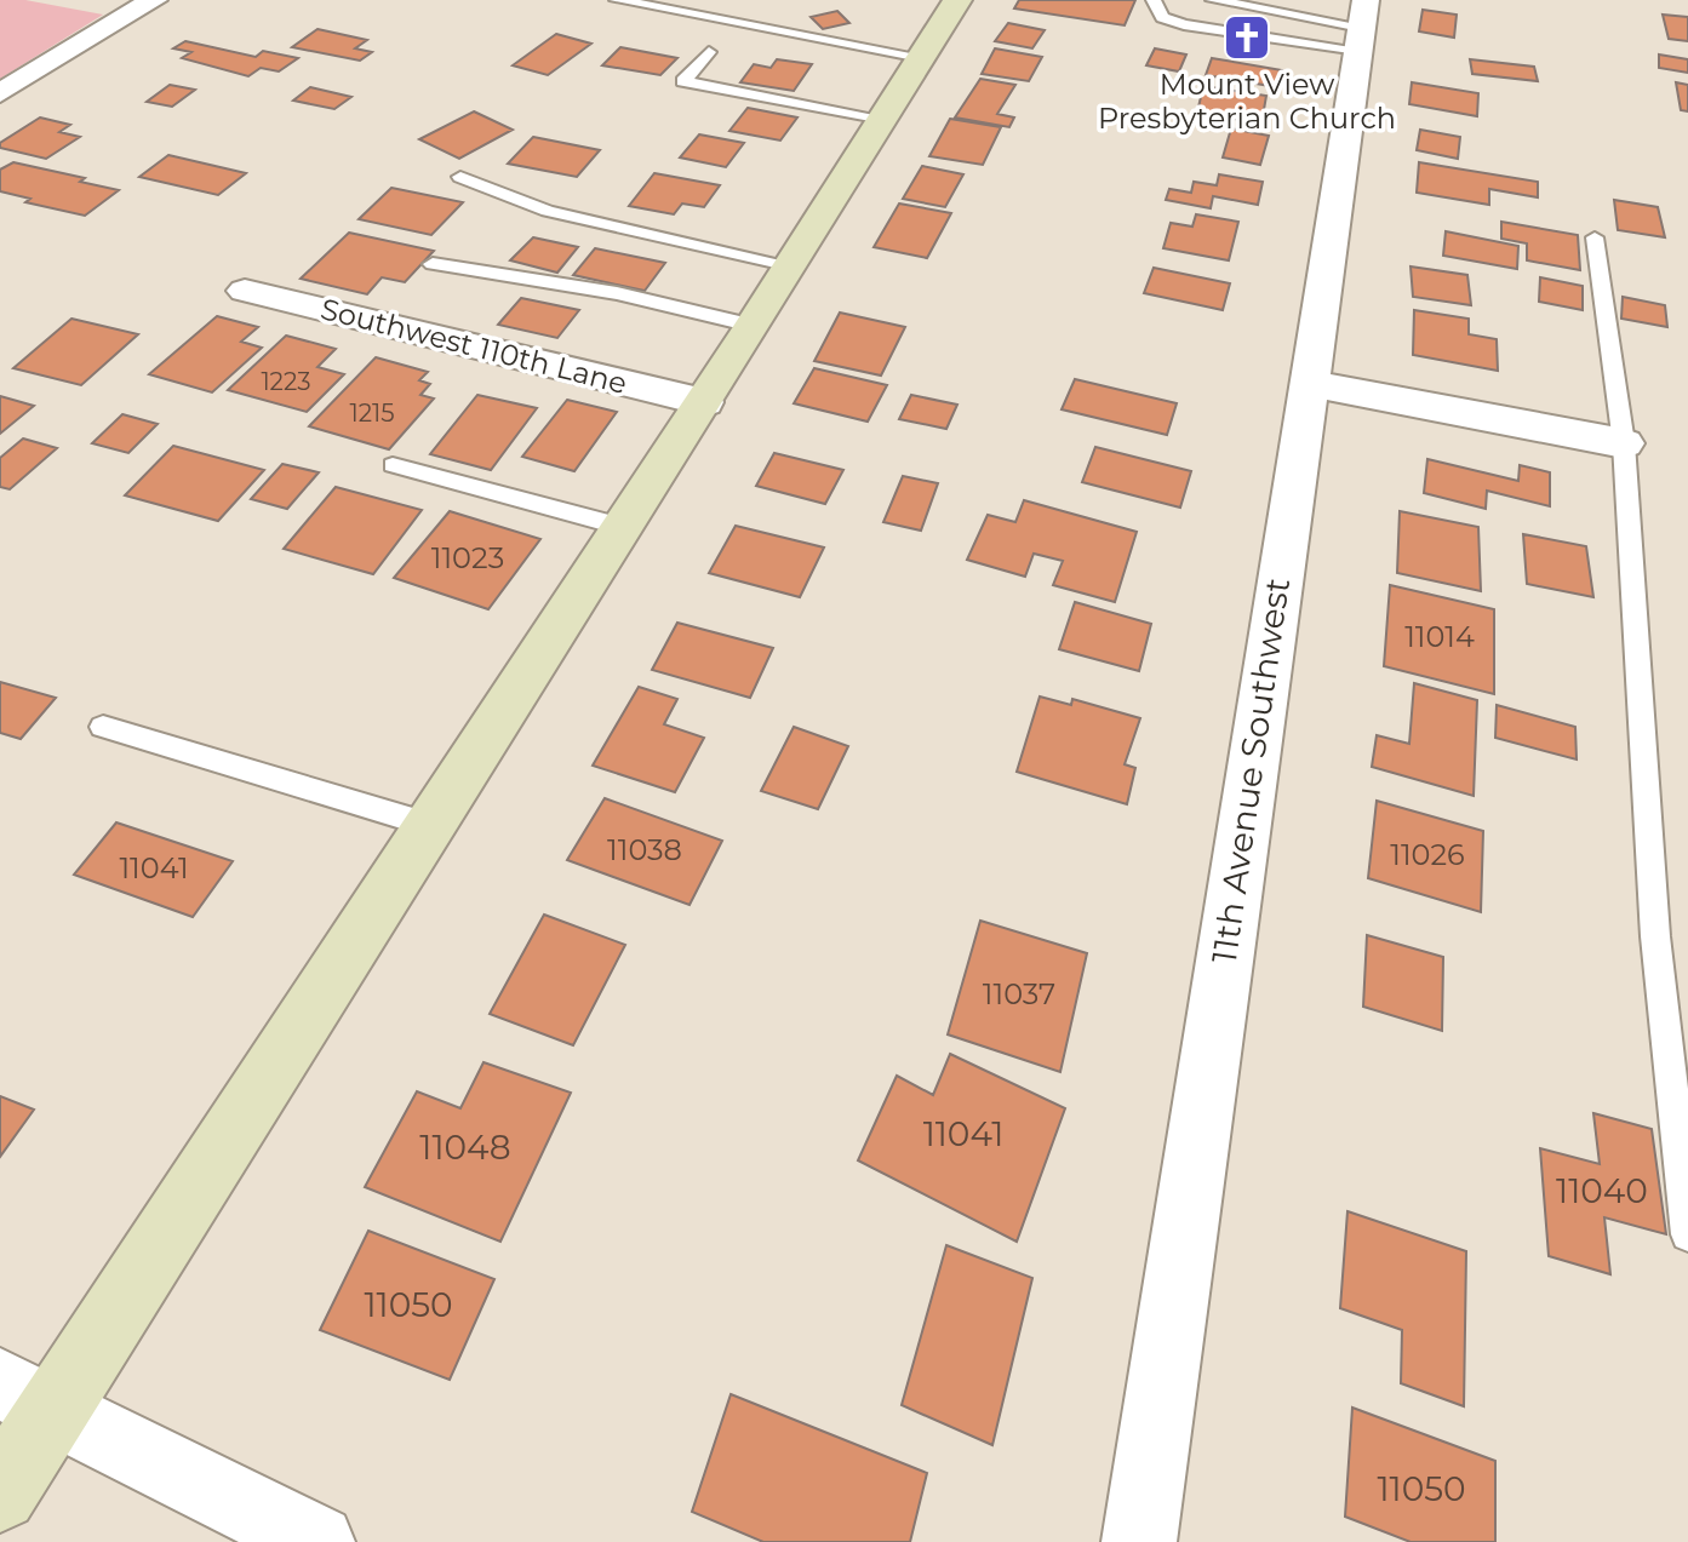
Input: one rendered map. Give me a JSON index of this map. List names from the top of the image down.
{
  "streets": {
    "street": ["Southwest 110th Lane", "11th Avenue Southwest"]
  },
  "places": {
    "church": ["Mount View Presbyterian Church"]
  },
  "house_numbers": [
    "1223",
    "1215",
    "11023",
    "11014",
    "11038",
    "11026",
    "11041",
    "11037",
    "11041",
    "11048",
    "11040",
    "11050",
    "11050"
  ]
}
